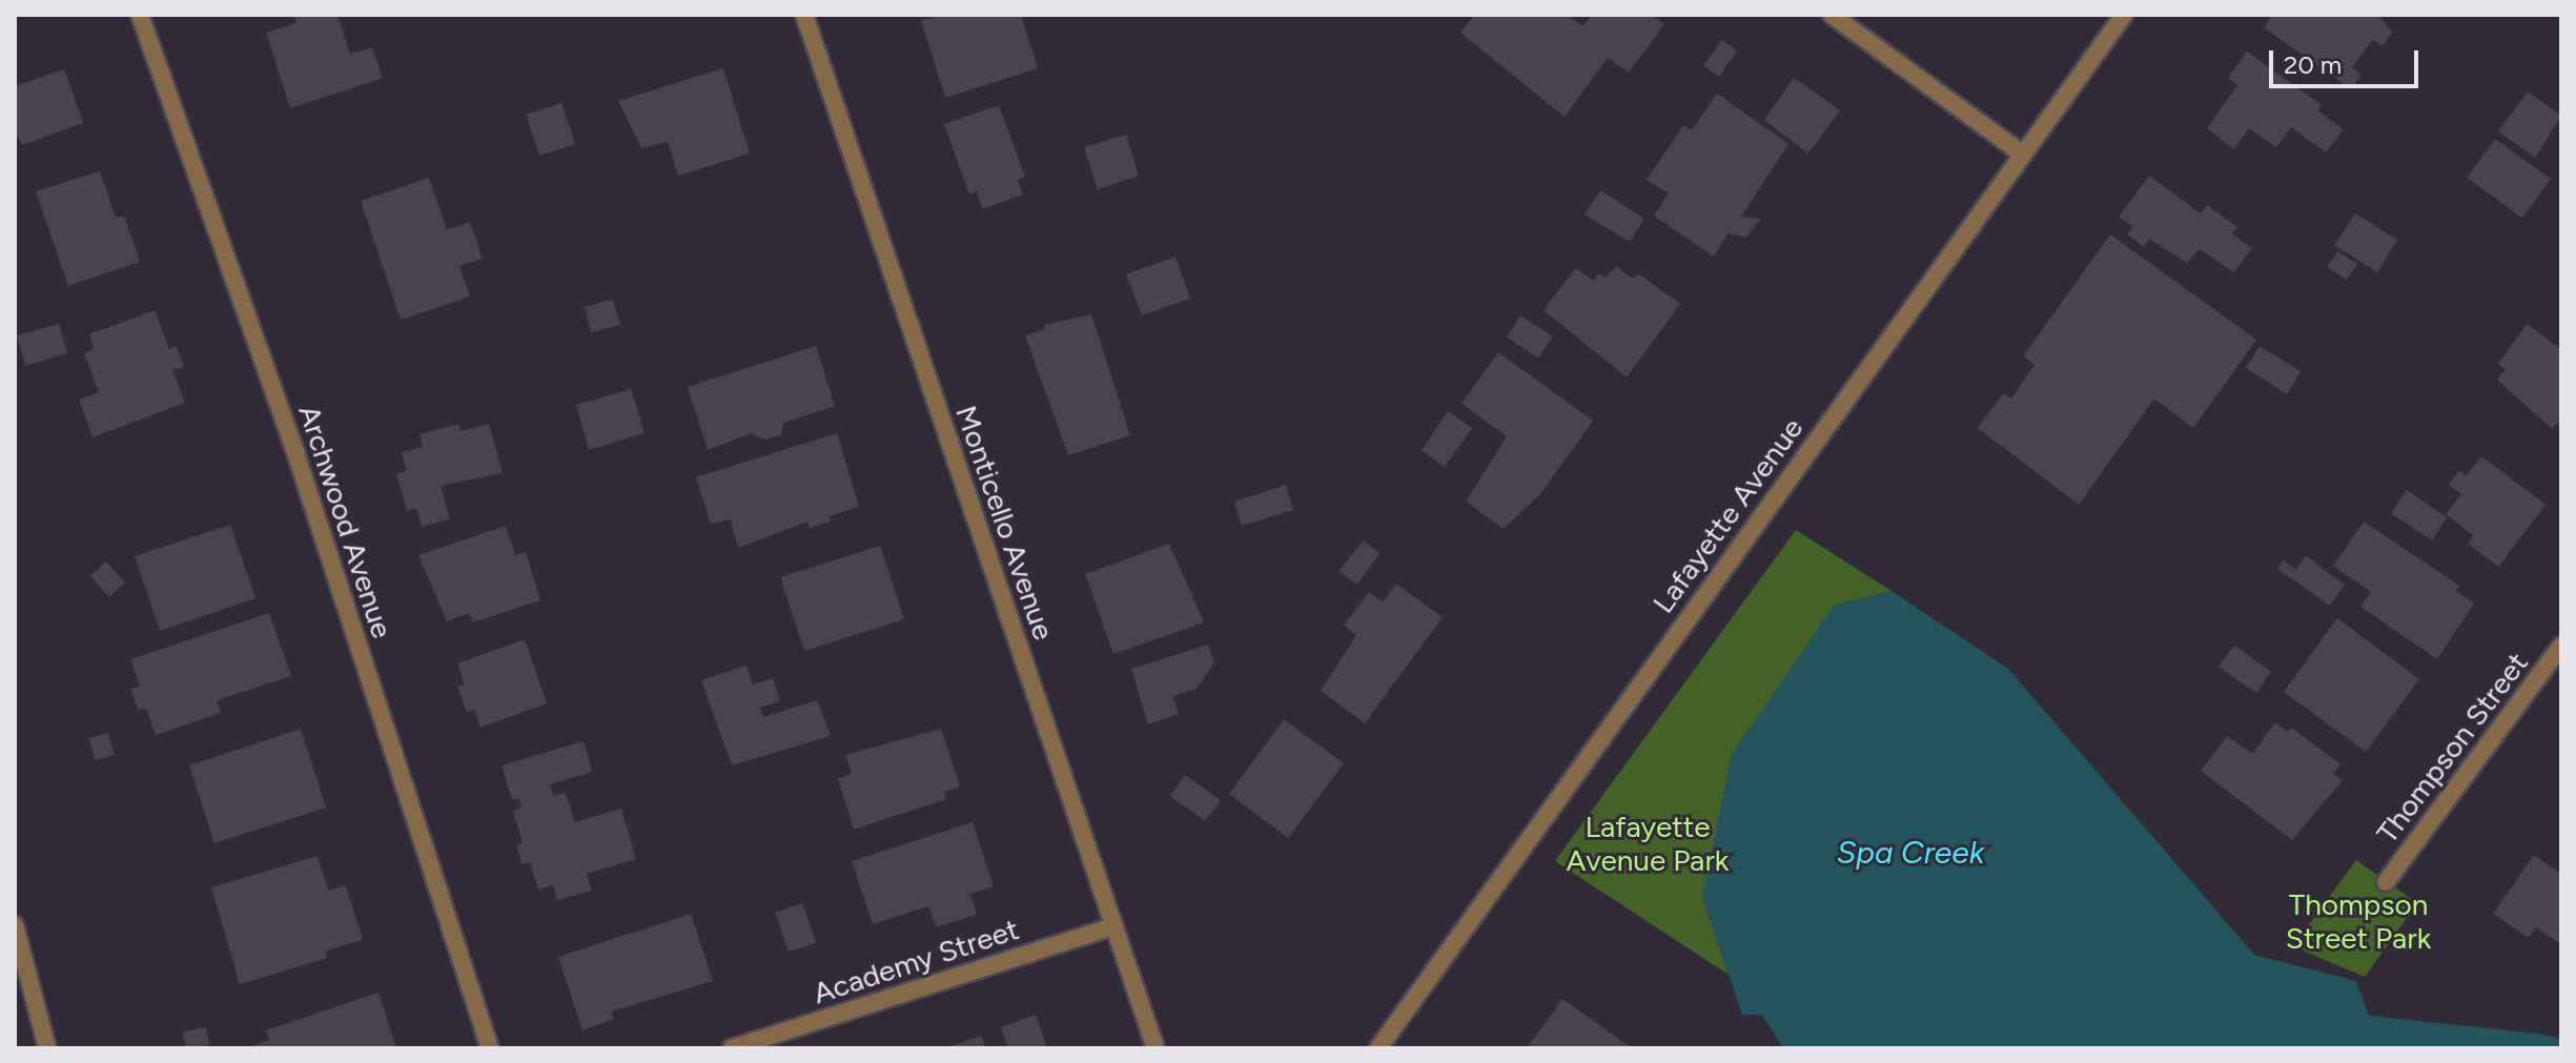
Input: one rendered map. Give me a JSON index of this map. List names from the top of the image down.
{
  "streets": {
    "street": [
      "Lafayette Avenue",
      "Archwood Avenue",
      "Monticello Avenue",
      "Thompson Street",
      "Academy Street"
    ]
  },
  "crossings": [
    ["Monticello Avenue", "Academy Street"]
  ],
  "water": ["Spa Creek"],
  "parks": ["Lafayette Avenue Park", "Thompson Street Park"],
  "scale_bar": "20 m"
}
